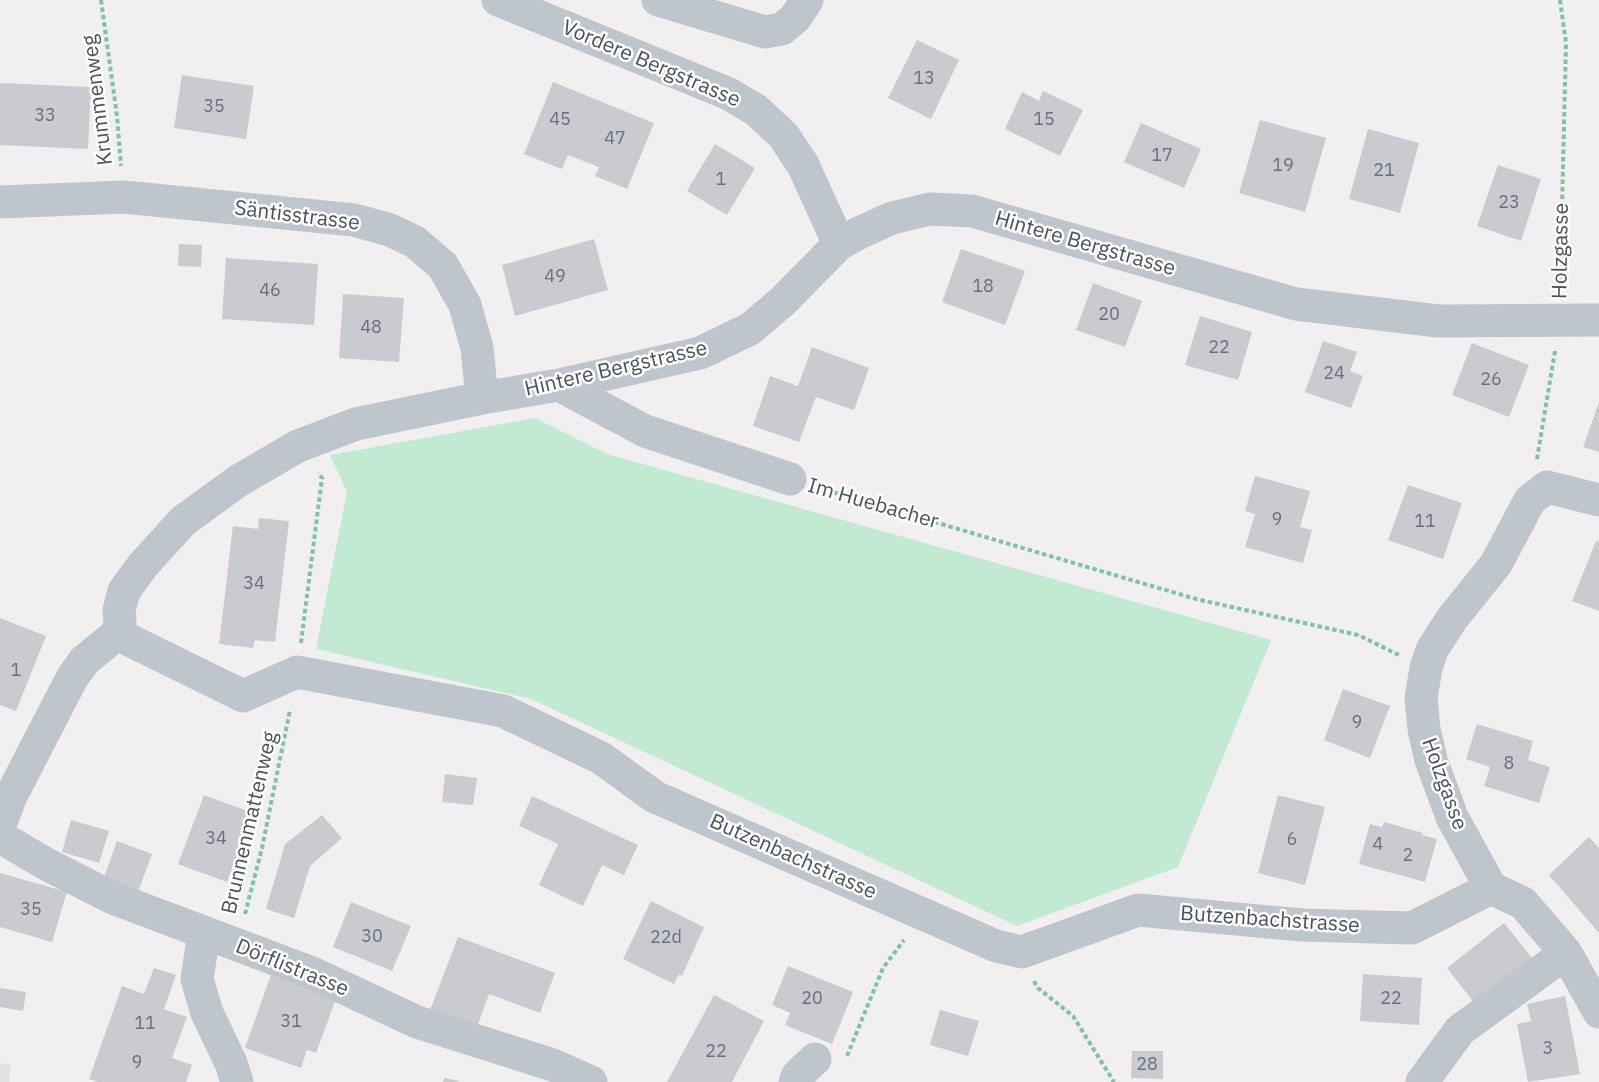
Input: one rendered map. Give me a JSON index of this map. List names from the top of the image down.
{
  "streets": {
    "street": [
      "Vordere Bergstrasse",
      "Säntisstrasse",
      "Hintere Bergstrasse",
      "Holzgasse",
      "Im Huebacher",
      "Butzenbachstrasse",
      "Dörflistrasse"
    ],
    "path": ["Krummenweg", "Brunnenmattenweg"]
  },
  "crossings": [
    ["Vordere Bergstrasse", "Hintere Bergstrasse"],
    ["Krummenweg", "Säntisstrasse"],
    ["Säntisstrasse", "Hintere Bergstrasse"],
    ["Hintere Bergstrasse", "Holzgasse"],
    ["Hintere Bergstrasse", "Im Huebacher"],
    ["Hintere Bergstrasse", "Butzenbachstrasse"],
    ["Holzgasse", "Im Huebacher"],
    ["Holzgasse", "Butzenbachstrasse"],
    ["Brunnenmattenweg", "Dörflistrasse"]
  ],
  "house_numbers": [
    "13",
    "35",
    "33",
    "45",
    "15",
    "47",
    "17",
    "19",
    "21",
    "1",
    "23",
    "49",
    "18",
    "46",
    "20",
    "48",
    "22",
    "24",
    "26",
    "9",
    "11",
    "34",
    "1",
    "9",
    "8",
    "34",
    "6",
    "4",
    "2",
    "35",
    "30",
    "22d",
    "20",
    "22",
    "31",
    "11",
    "3",
    "22",
    "9",
    "28"
  ]
}
